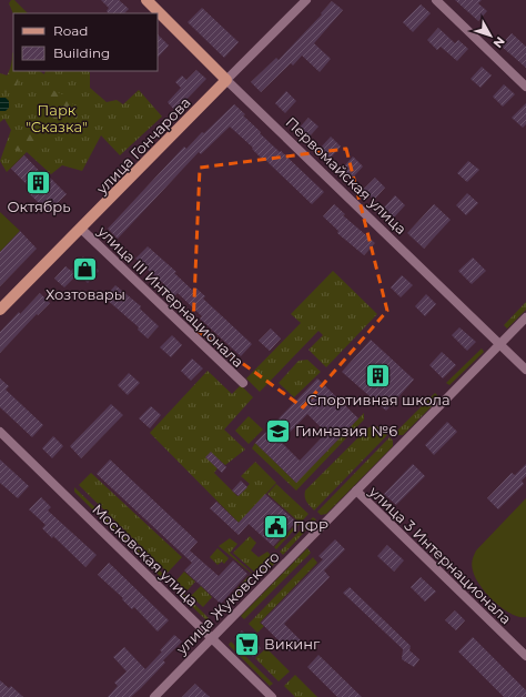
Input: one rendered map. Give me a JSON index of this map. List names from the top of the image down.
{
  "streets": {
    "main road": ["улица Гончарова", "Первомайская улица"],
    "street": [
      "улица III Интернационала",
      "Московская улица",
      "улица 3 Интернационала",
      "улица Жуковского"
    ]
  },
  "crossings": [
    ["улица Гончарова", "Первомайская улица"],
    ["улица Гончарова", "улица III Интернационала"],
    ["Первомайская улица", "улица Жуковского"],
    ["Московская улица", "улица Жуковского"],
    ["улица 3 Интернационала", "улица Жуковского"]
  ],
  "parks": ["Парк \"Сказка\""],
  "places": {
    "building": ["Октябрь", "Спортивная школа"],
    "shop": ["Хозтовары"],
    "school or university": ["Гимназия №6"],
    "public building": ["ПФР"],
    "supermarket": ["Викинг"]
  },
  "legend": ["Road", "Building"],
  "north": "bottom right"
}
